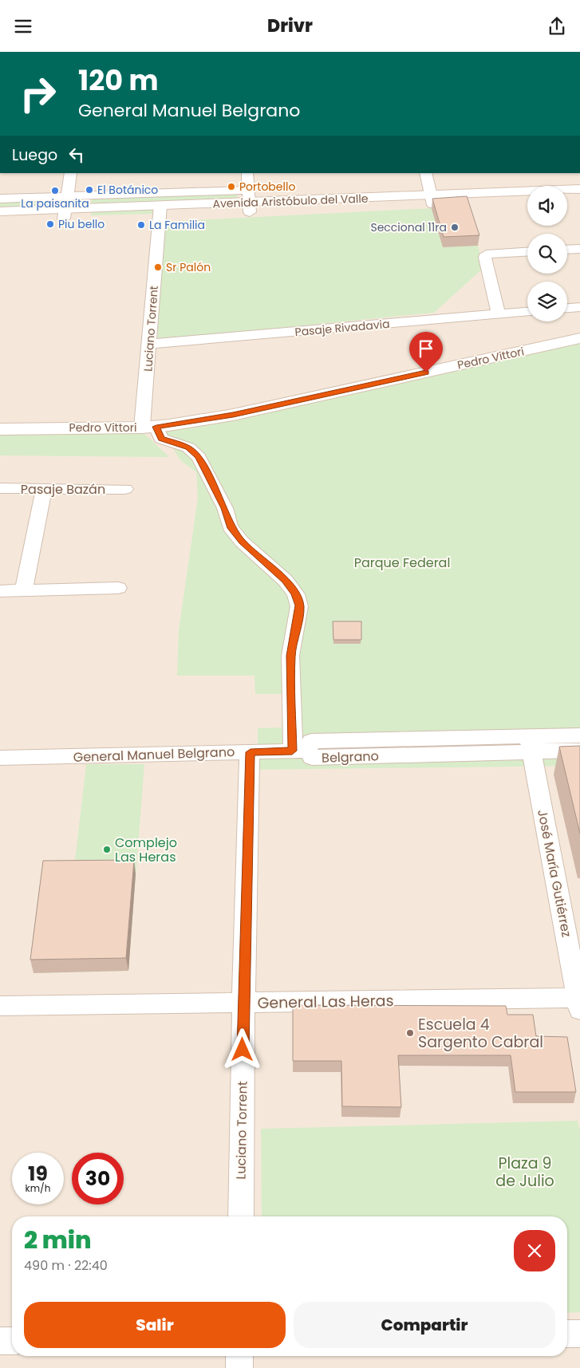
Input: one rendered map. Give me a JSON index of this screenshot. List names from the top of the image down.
{
  "streets": {
    "main road": ["Avenida Aristóbulo del Valle", "Pedro Vittori"],
    "street": [
      "Pasaje Rivadavia",
      "Luciano Torrent",
      "Pasaje Bazán",
      "General Manuel Belgrano",
      "Belgrano",
      "José María Gutiérrez",
      "General Las Heras"
    ]
  },
  "crossings": [
    ["Avenida Aristóbulo del Valle", "Luciano Torrent"],
    ["Pasaje Rivadavia", "Luciano Torrent"],
    ["Luciano Torrent", "Pedro Vittori"],
    ["Luciano Torrent", "General Manuel Belgrano"],
    ["Luciano Torrent", "General Las Heras"],
    ["General Manuel Belgrano", "Belgrano"],
    ["Belgrano", "José María Gutiérrez"],
    ["José María Gutiérrez", "General Las Heras"]
  ],
  "parks": ["Parque Federal", "Plaza 9 de Julio"],
  "places": [
    "Portobello",
    "El Botánico",
    "La paisanita",
    "Piu bello",
    "La Familia",
    "Seccional 11ra",
    "Sr Palón",
    "Complejo Las Heras",
    "Escuela 4 Sargento Cabral"
  ],
  "page": {
    "header": "Drivr",
    "turn": ["120 m", "General Manuel Belgrano"],
    "then": "Luego",
    "speed": "19 km/h",
    "limit": "30",
    "heading": ["2 min", "490 m · 22:40"],
    "buttons": ["Salir", "Compartir"]
  }
}
